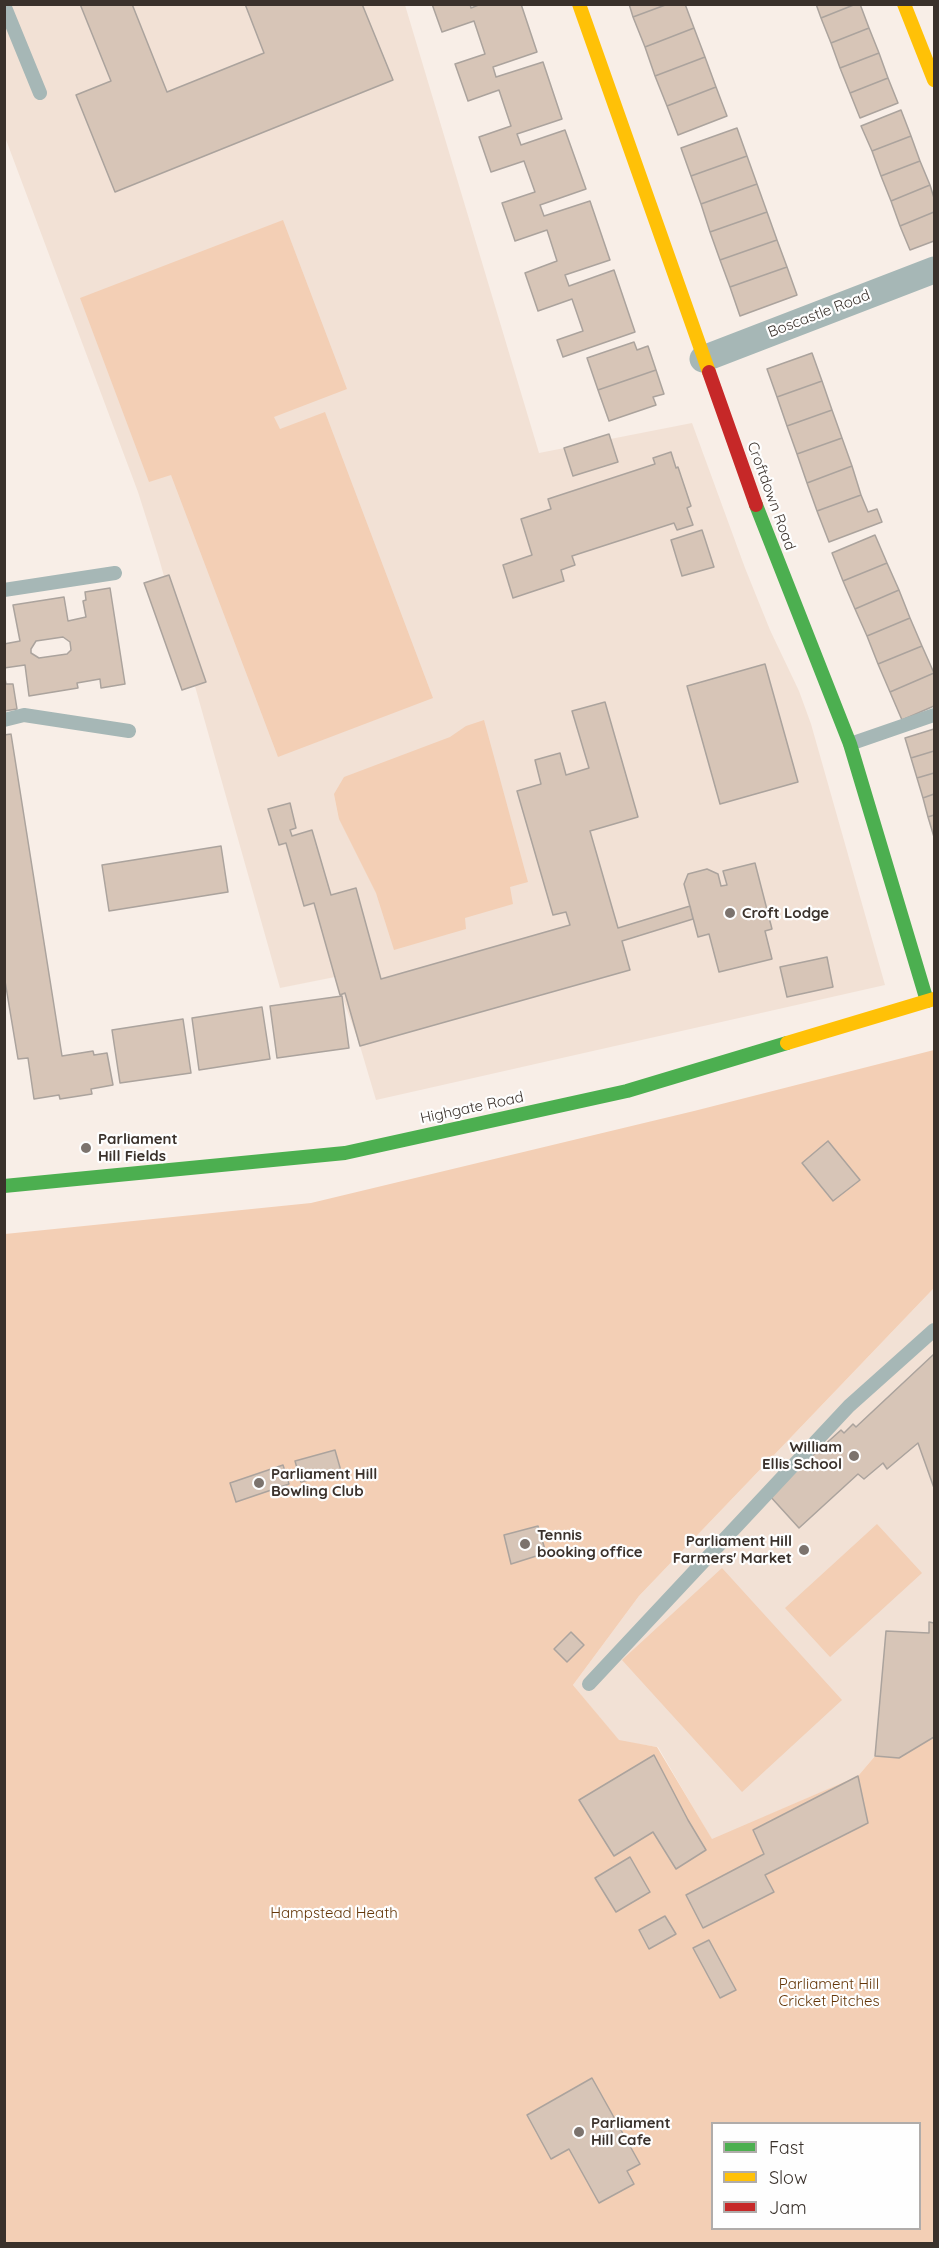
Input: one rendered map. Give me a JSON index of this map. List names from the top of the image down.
{
  "streets": {
    "street": ["Boscastle Road", "Croftdown Road", "Highgate Road"]
  },
  "crossings": [
    ["Boscastle Road", "Croftdown Road"],
    ["Croftdown Road", "Highgate Road"]
  ],
  "parks": ["Hampstead Heath", "Parliament Hill Cricket Pitches"],
  "places": [
    "Croft Lodge",
    "Parliament Hill Fields",
    "William Ellis School",
    "Parliament Hill Bowling Club",
    "Tennis booking office",
    "Parliament Hill Farmers' Market",
    "Parliament Hill Cafe"
  ],
  "legend": ["Fast", "Slow", "Jam"]
}
